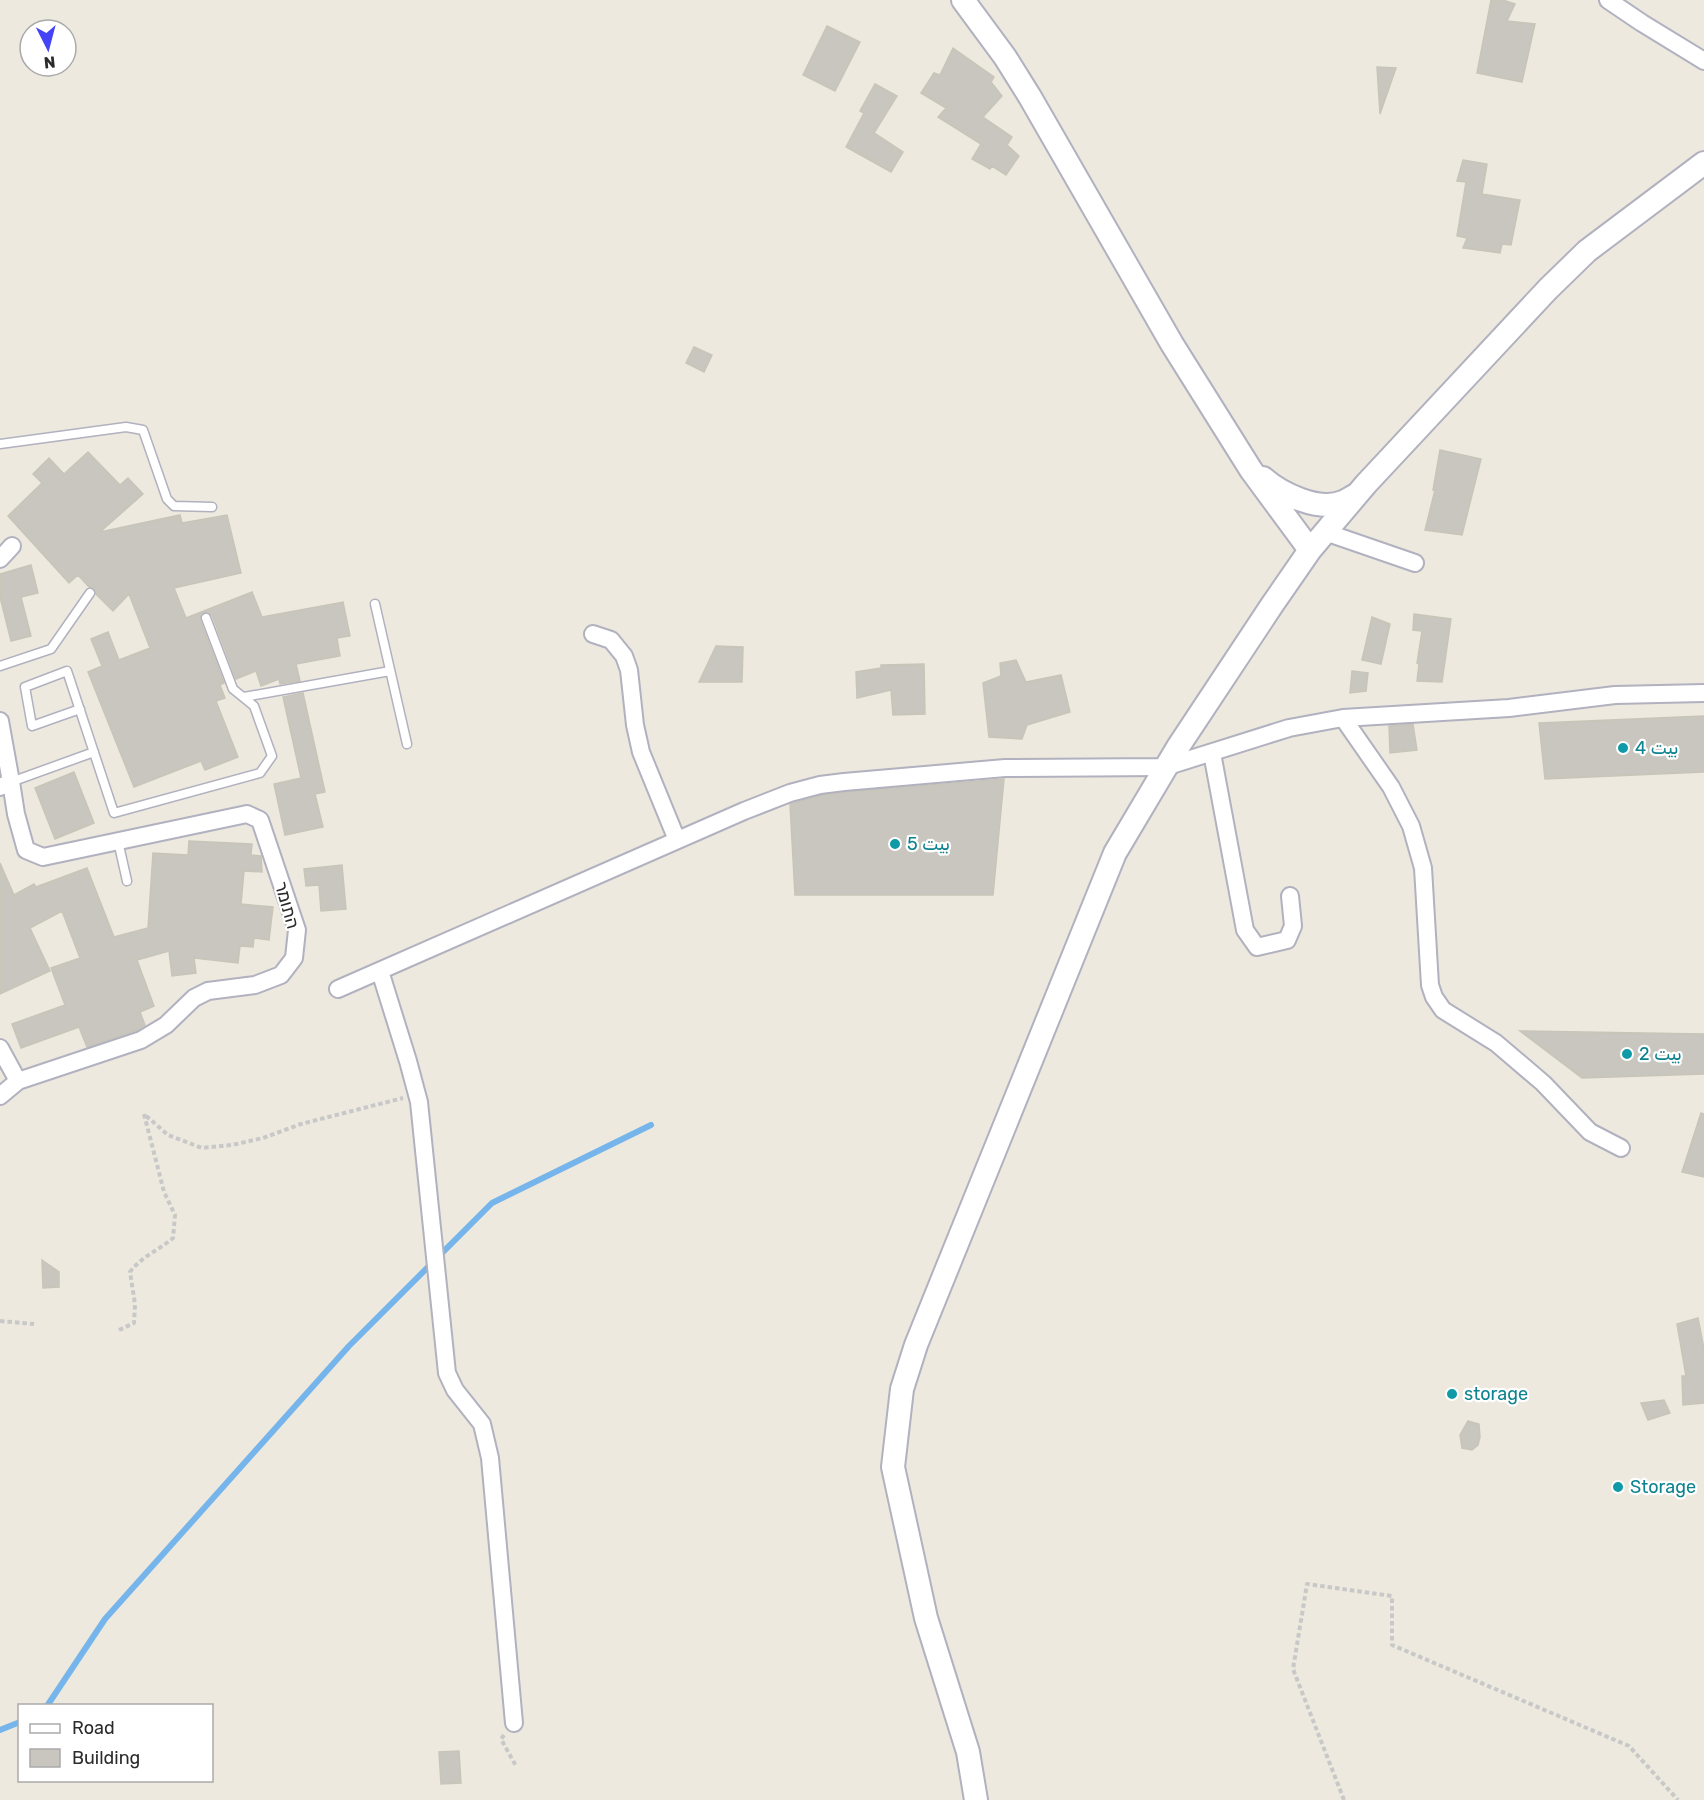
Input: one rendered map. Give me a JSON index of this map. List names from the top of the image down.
{
  "streets": {
    "street": ["התומר"]
  },
  "places": [
    "بيت 4",
    "بيت 5",
    "بيت 2",
    "storage",
    "Storage"
  ],
  "legend": ["Road", "Building"],
  "north": "bottom"
}
